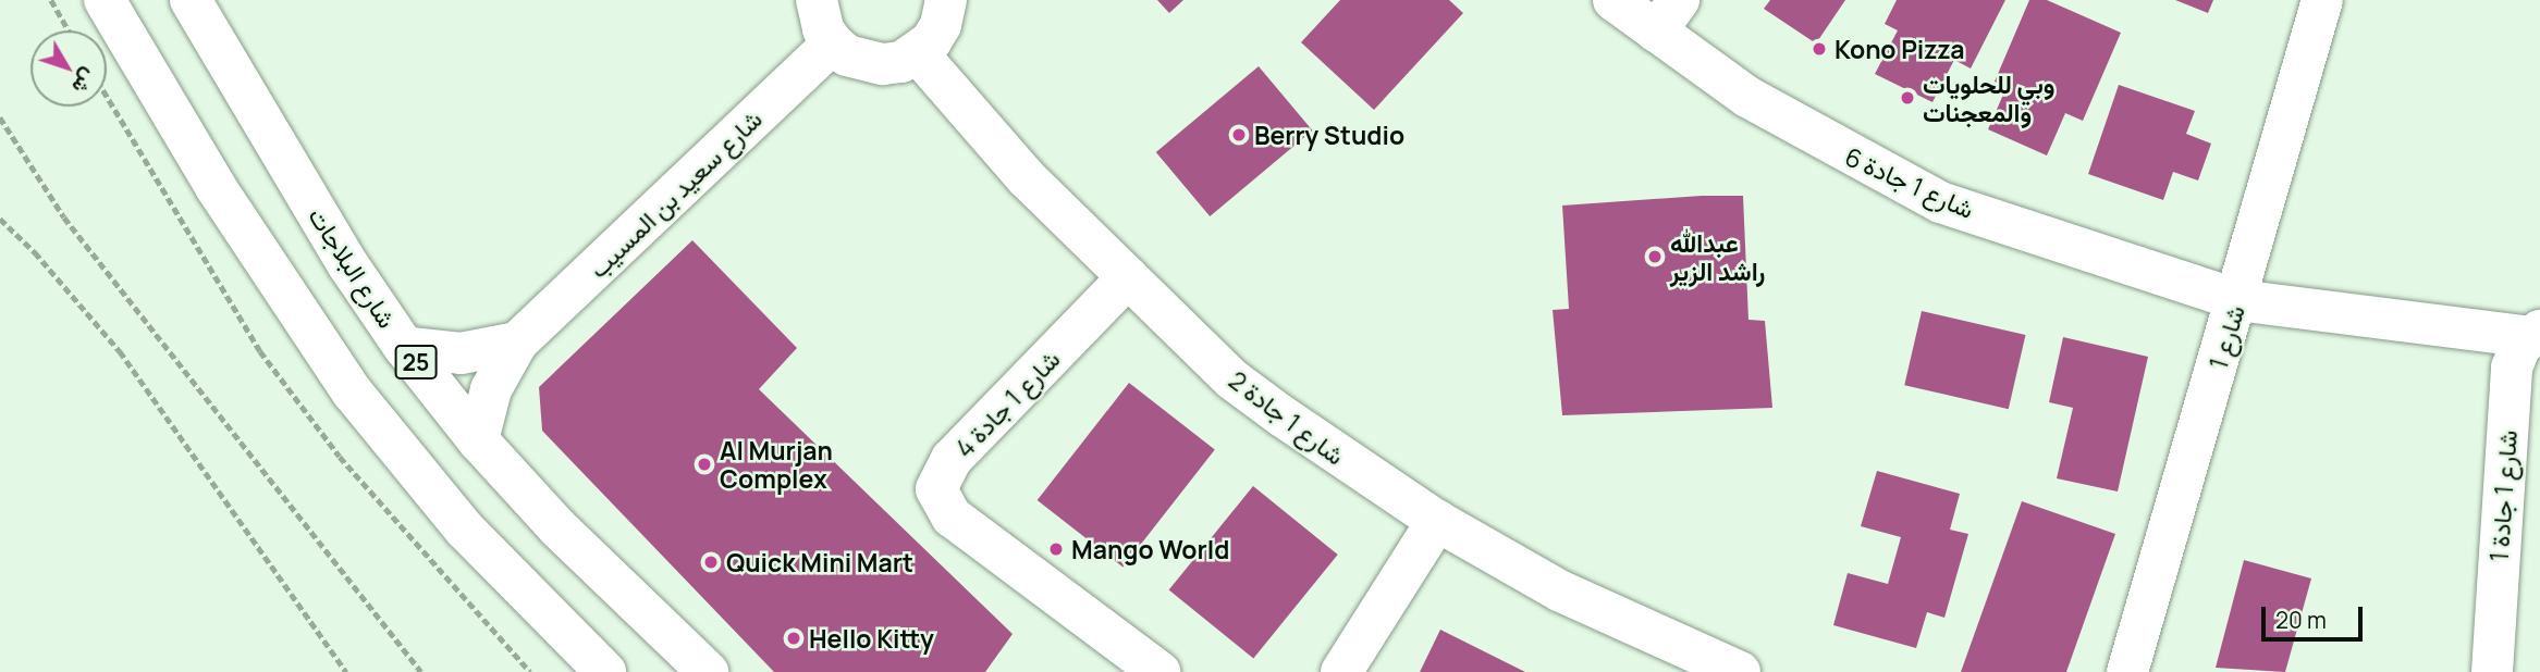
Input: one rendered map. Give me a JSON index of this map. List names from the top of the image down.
{
  "streets": {
    "street": [
      "شارع 1 جادة 6",
      "شارع سعيد بن المسيب",
      "شارع البلاجات",
      "شارع 1",
      "25",
      "شارع 1 جادة 4",
      "شارع 1 جادة 2",
      "شارع 1 جادة 1"
    ]
  },
  "crossings": [
    ["شارع 1 جادة 6", "شارع 1"],
    ["شارع 1 جادة 6", "شارع 1 جادة 1"],
    ["شارع سعيد بن المسيب", "شارع البلاجات"],
    ["شارع 1 جادة 4", "شارع 1 جادة 2"]
  ],
  "places": [
    "Kono Pizza",
    "وبي للحلويات والمعجنات",
    "Berry Studio",
    "عبدالله راشد الزير",
    "Al Murjan Complex",
    "Mango World",
    "Quick Mini Mart",
    "Hello Kitty"
  ],
  "scale_bar": "20 m",
  "north": "bottom right"
}
